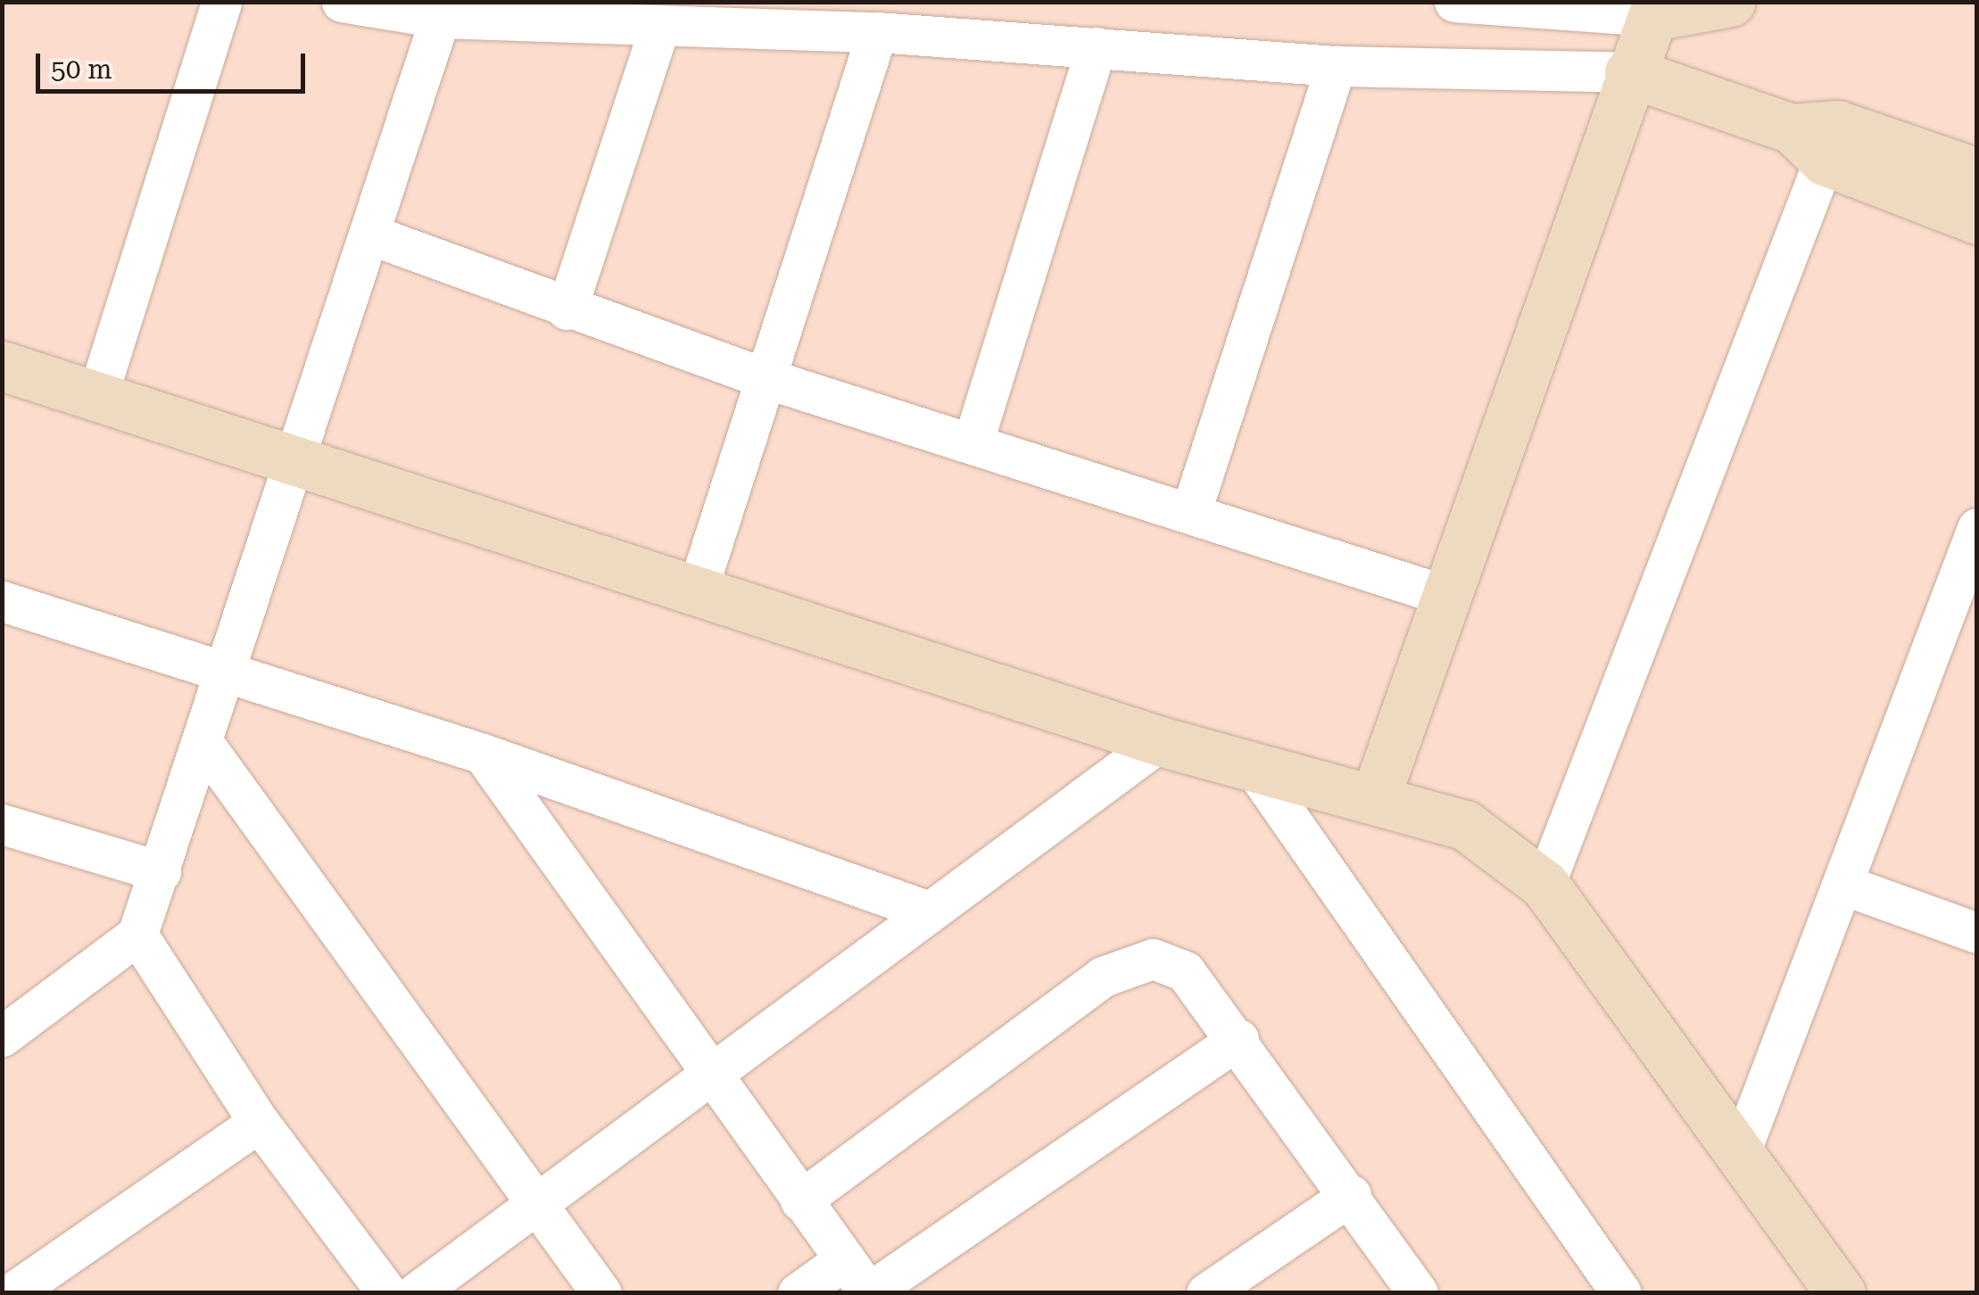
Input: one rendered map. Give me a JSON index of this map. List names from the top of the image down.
{
  "scale_bar": "50 m"
}
